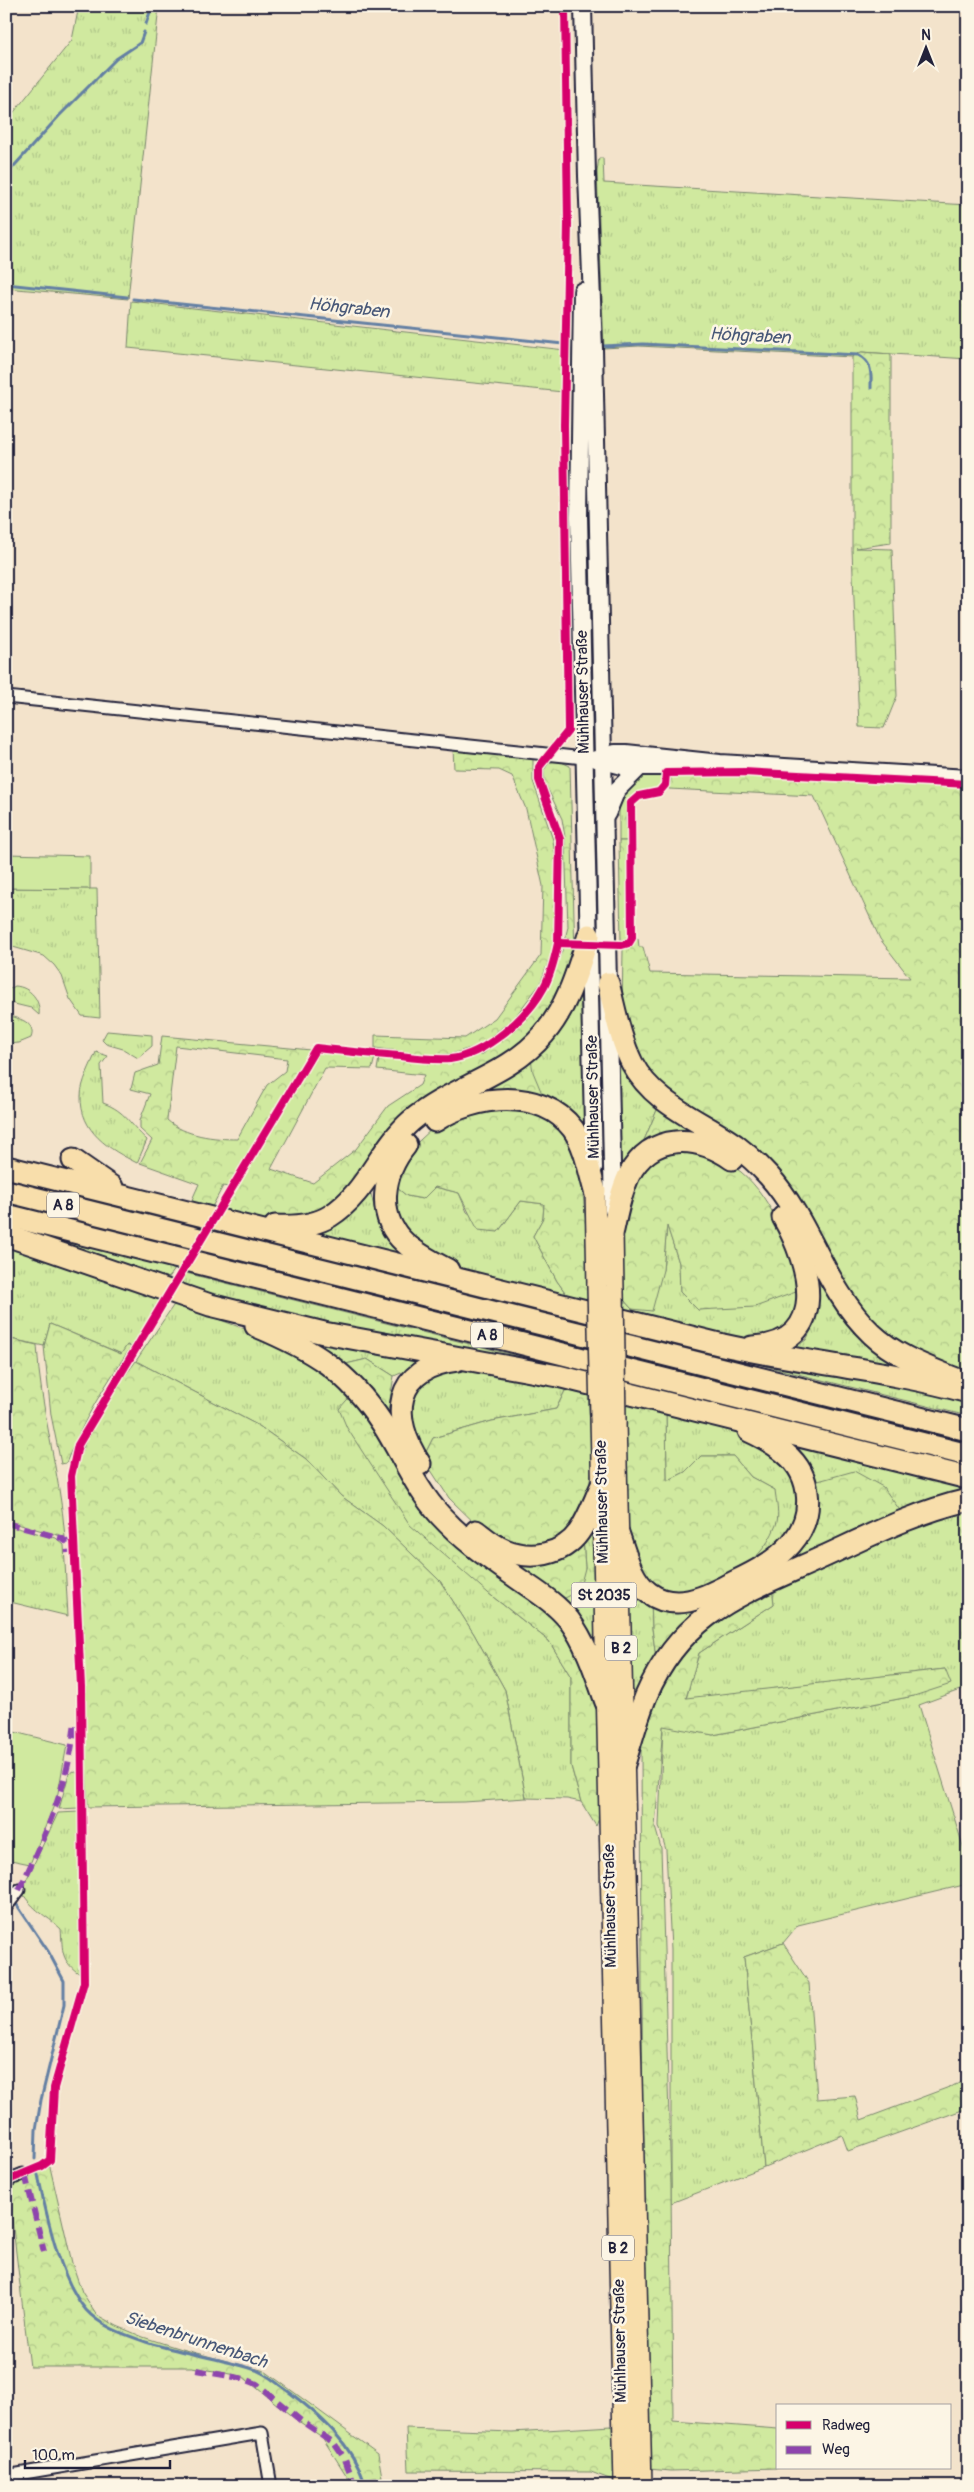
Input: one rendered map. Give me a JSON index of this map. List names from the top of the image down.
{
  "streets": {
    "highway": ["A 8"],
    "main road": ["Mühlhauser Straße", "St 2035", "B 2"]
  },
  "crossings": [
    ["Mühlhauser Straße", "St 2035"]
  ],
  "water": ["Höhgraben", "Siebenbrunnenbach"],
  "legend": ["Radweg", "Weg"],
  "scale_bar": "100 m",
  "north": "top"
}
